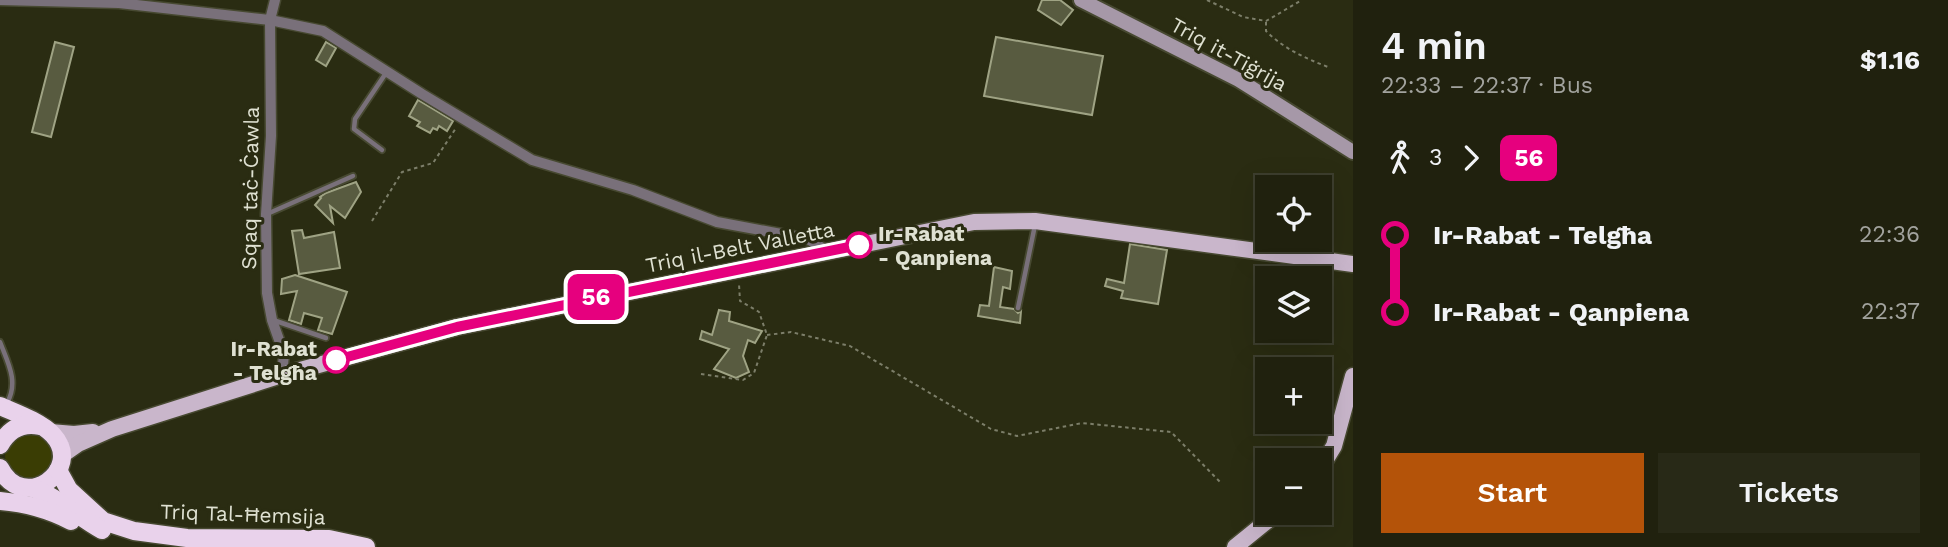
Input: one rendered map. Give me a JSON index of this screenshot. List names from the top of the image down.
{
  "streets": {
    "highway": ["Triq Tal-Ħemsija"],
    "main road": ["Triq it-Tiġrija", "Triq il-Belt Valletta"],
    "street": ["Sqaq taċ-Ċawla"]
  },
  "crossings": [
    ["Sqaq taċ-Ċawla", "Triq il-Belt Valletta"],
    ["Triq il-Belt Valletta", "Triq Tal-Ħemsija"]
  ],
  "places": ["Ir-Rabat - Qanpiena", "Ir-Rabat - Telgħa"],
  "lines": ["bus line 56"],
  "page": {
    "on_map": "56",
    "heading": ["4 min", "22:33 – 22:37 · Bus", "$1.16"],
    "legs": ["3", "56"],
    "map_buttons": ["+", "−"],
    "list": [
      {
        "name": "Ir-Rabat - Telgħa",
        "value": "22:36"
      },
      {
        "name": "Ir-Rabat - Qanpiena",
        "value": "22:37"
      }
    ],
    "buttons": ["Start", "Tickets"]
  }
}
